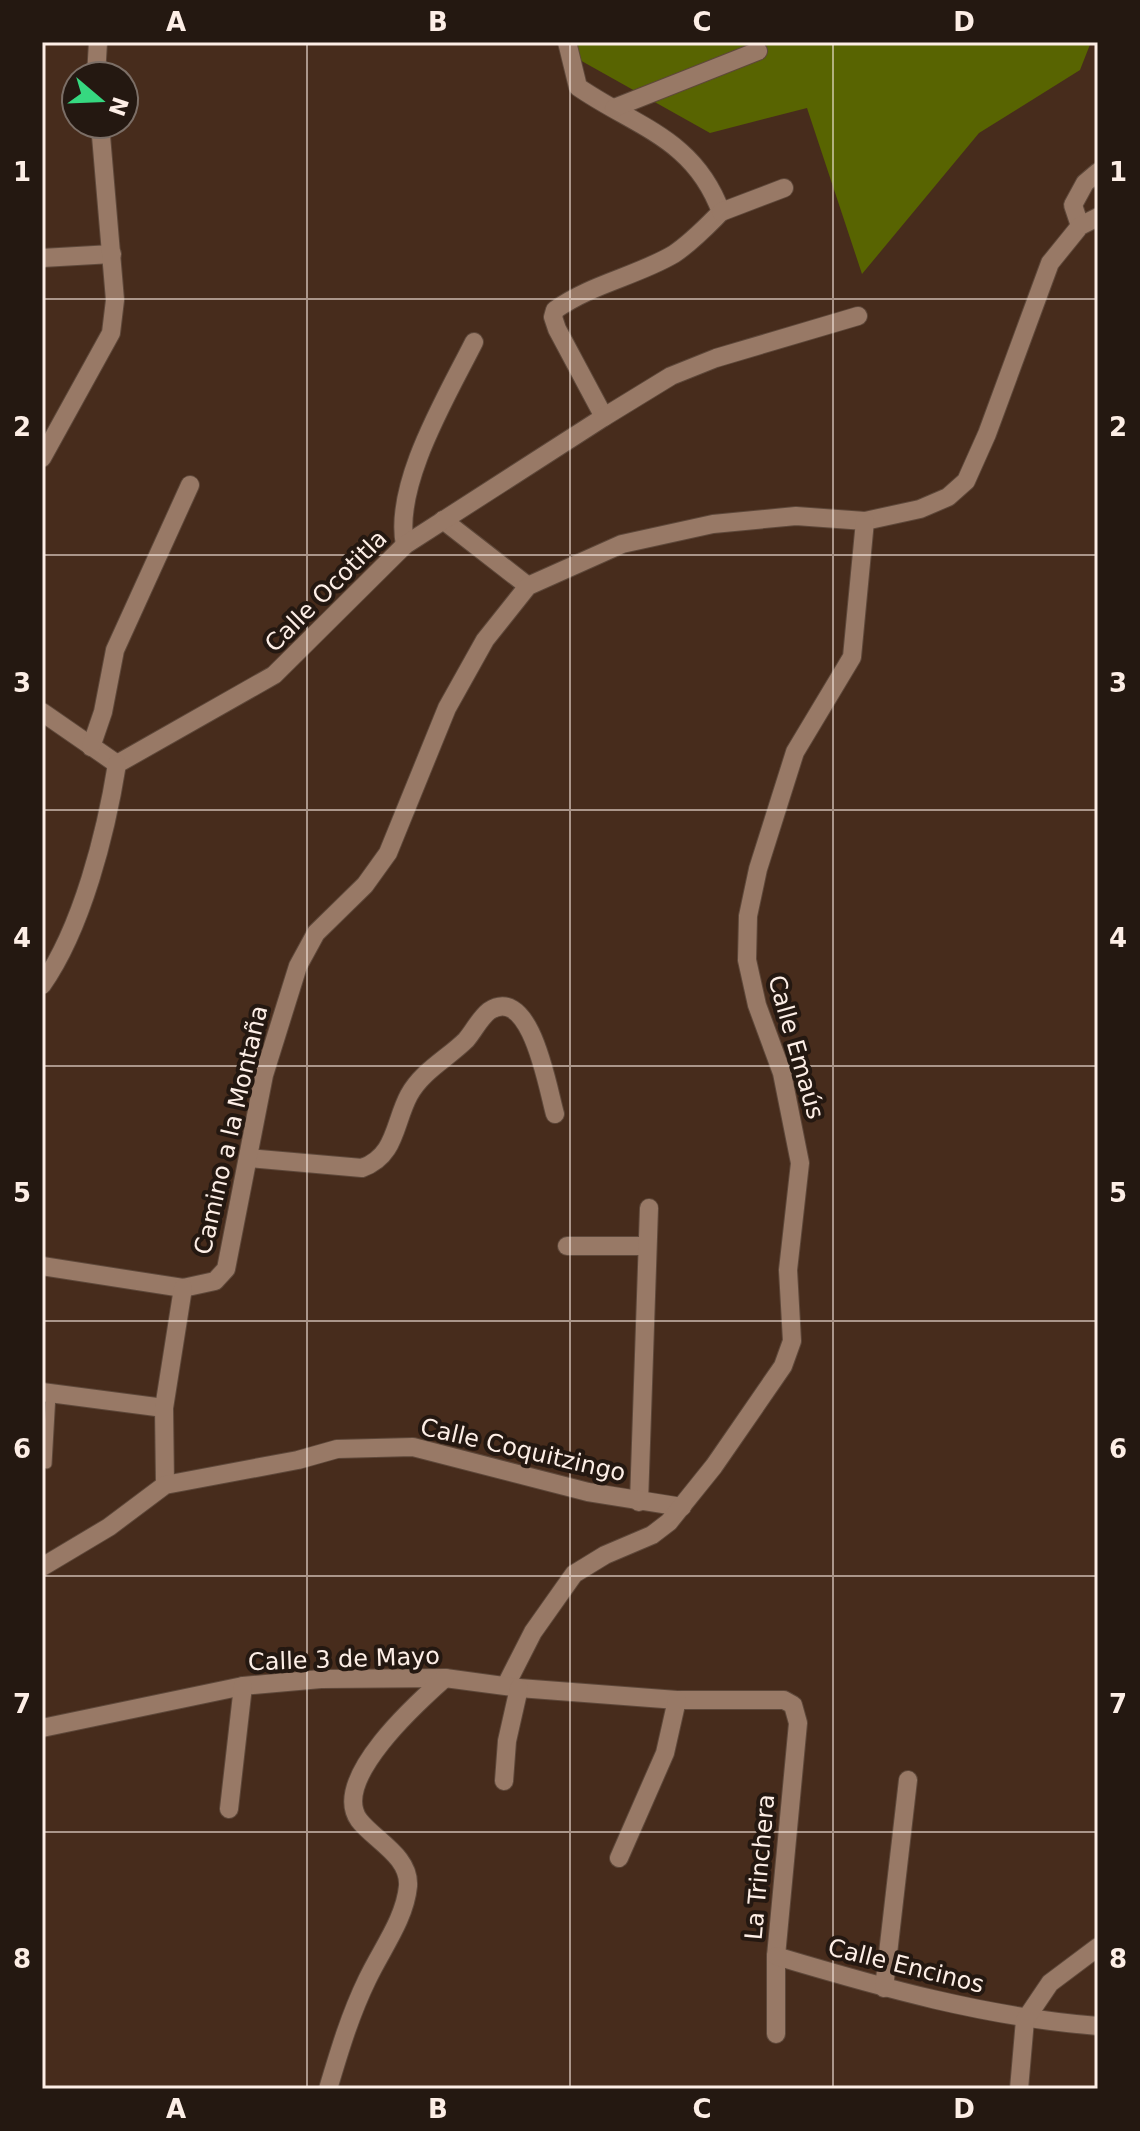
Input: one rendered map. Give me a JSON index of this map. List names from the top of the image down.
{
  "streets": {
    "street": [
      "Calle Ocotitla",
      "Calle Emaús",
      "Camino a la Montaña",
      "Calle Coquitzingo",
      "Calle 3 de Mayo",
      "La Trinchera",
      "Calle Encinos"
    ]
  },
  "crossings": [
    ["Calle Emaús", "Camino a la Montaña"],
    ["Calle Emaús", "Calle Coquitzingo"],
    ["Calle Emaús", "Calle 3 de Mayo"],
    ["Calle 3 de Mayo", "La Trinchera"],
    ["La Trinchera", "Calle Encinos"]
  ],
  "north": "right",
  "grid": {
    "columns": [
      "A",
      "B",
      "C",
      "D"
    ],
    "rows": [
      "1",
      "2",
      "3",
      "4",
      "5",
      "6",
      "7",
      "8"
    ]
  }
}
